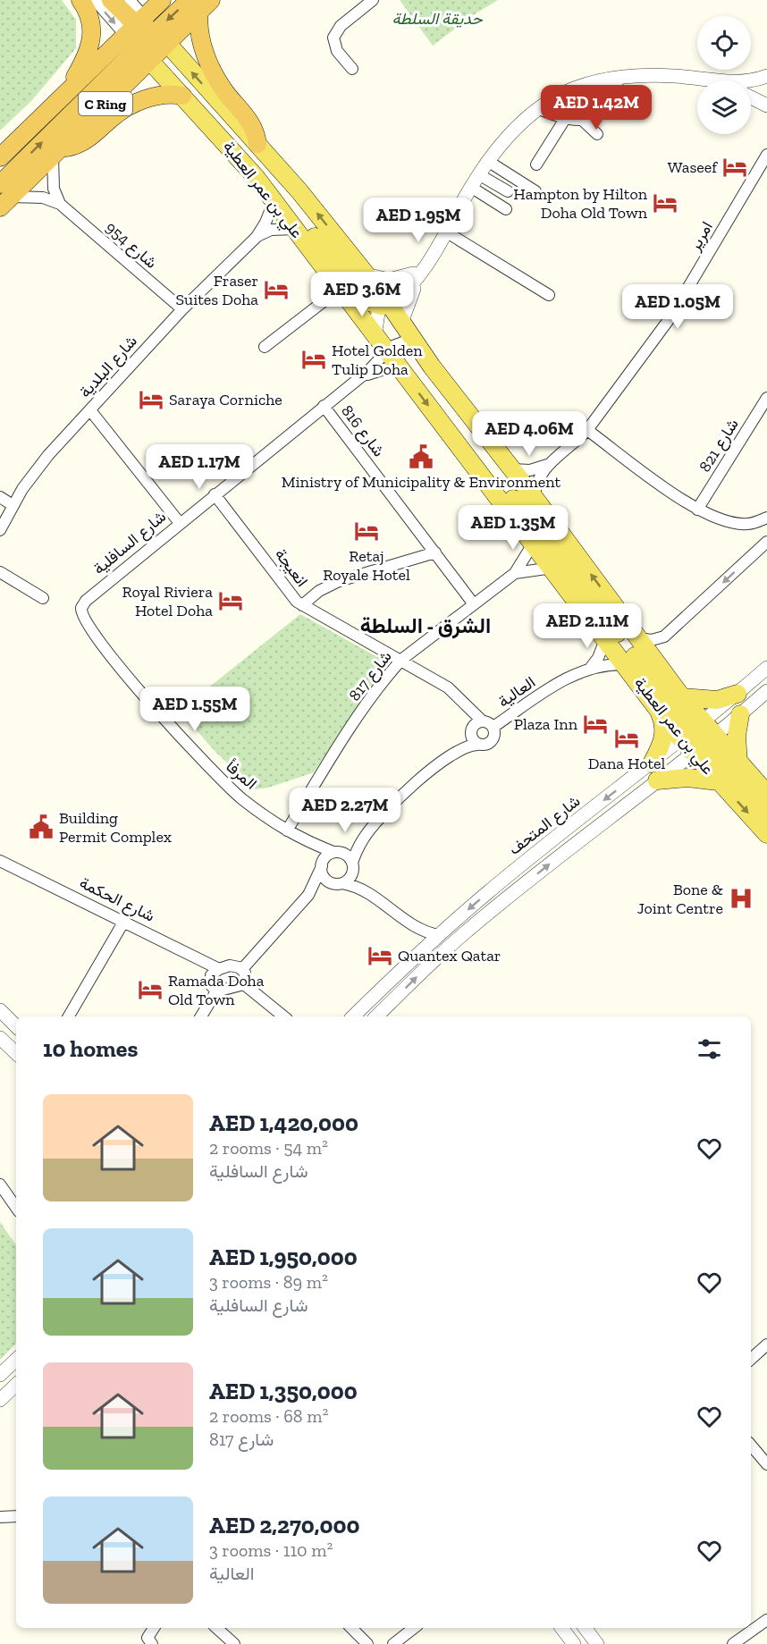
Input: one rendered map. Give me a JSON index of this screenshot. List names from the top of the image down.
{
  "streets": {
    "highway": ["C Ring"],
    "main road": ["علي بن عمر العطية"],
    "street": [
      "امرير",
      "شارع 954",
      "شارع البلدية",
      "شارع 816",
      "شارع 821",
      "شارع السافلية",
      "انعيجة",
      "شارع 817",
      "العالية",
      "المرفأ",
      "شارع المتحف",
      "شارع الحكمة"
    ]
  },
  "crossings": [
    ["C Ring", "علي بن عمر العطية"],
    ["C Ring", "شارع 954"],
    ["علي بن عمر العطية", "امرير"],
    ["علي بن عمر العطية", "شارع البلدية"],
    ["علي بن عمر العطية", "شارع السافلية"],
    ["علي بن عمر العطية", "شارع 817"],
    ["علي بن عمر العطية", "العالية"],
    ["علي بن عمر العطية", "شارع المتحف"],
    ["شارع 954", "شارع البلدية"],
    ["شارع 816", "شارع السافلية"],
    ["شارع 816", "شارع 817"],
    ["شارع السافلية", "انعيجة"],
    ["شارع السافلية", "المرفأ"],
    ["انعيجة", "شارع 817"],
    ["انعيجة", "العالية"],
    ["شارع 817", "المرفأ"]
  ],
  "districts": ["الشرق - السلطة"],
  "parks": ["حديقة السلطة"],
  "places": {
    "hotel": [
      "Waseef",
      "Hampton by Hilton Doha Old Town",
      "Fraser Suites Doha",
      "Hotel Golden Tulip Doha",
      "Saraya Corniche",
      "Retaj Royale Hotel",
      "Royal Riviera Hotel Doha",
      "Plaza Inn",
      "Dana Hotel",
      "Quantex Qatar",
      "Ramada Doha Old Town"
    ],
    "public building": ["Ministry of Municipality & Environment", "Building Permit Complex"],
    "hospital": ["Bone & Joint Centre"]
  },
  "page": {
    "price": [
      "AED 1.42M",
      "AED 1.95M",
      "AED 3.6M",
      "AED 1.05M",
      "AED 4.06M",
      "AED 1.17M",
      "AED 1.35M",
      "AED 2.11M",
      "AED 1.55M",
      "AED 2.27M"
    ],
    "heading": "10 homes",
    "list": [
      {
        "name": "AED 1,420,000",
        "note": "2 rooms · 54 m² · شارع السافلية"
      },
      {
        "name": "AED 1,950,000",
        "note": "3 rooms · 89 m² · شارع السافلية"
      },
      {
        "name": "AED 1,350,000",
        "note": "2 rooms · 68 m² · شارع 817"
      },
      {
        "name": "AED 2,270,000",
        "note": "3 rooms · 110 m² · العالية"
      }
    ]
  }
}
